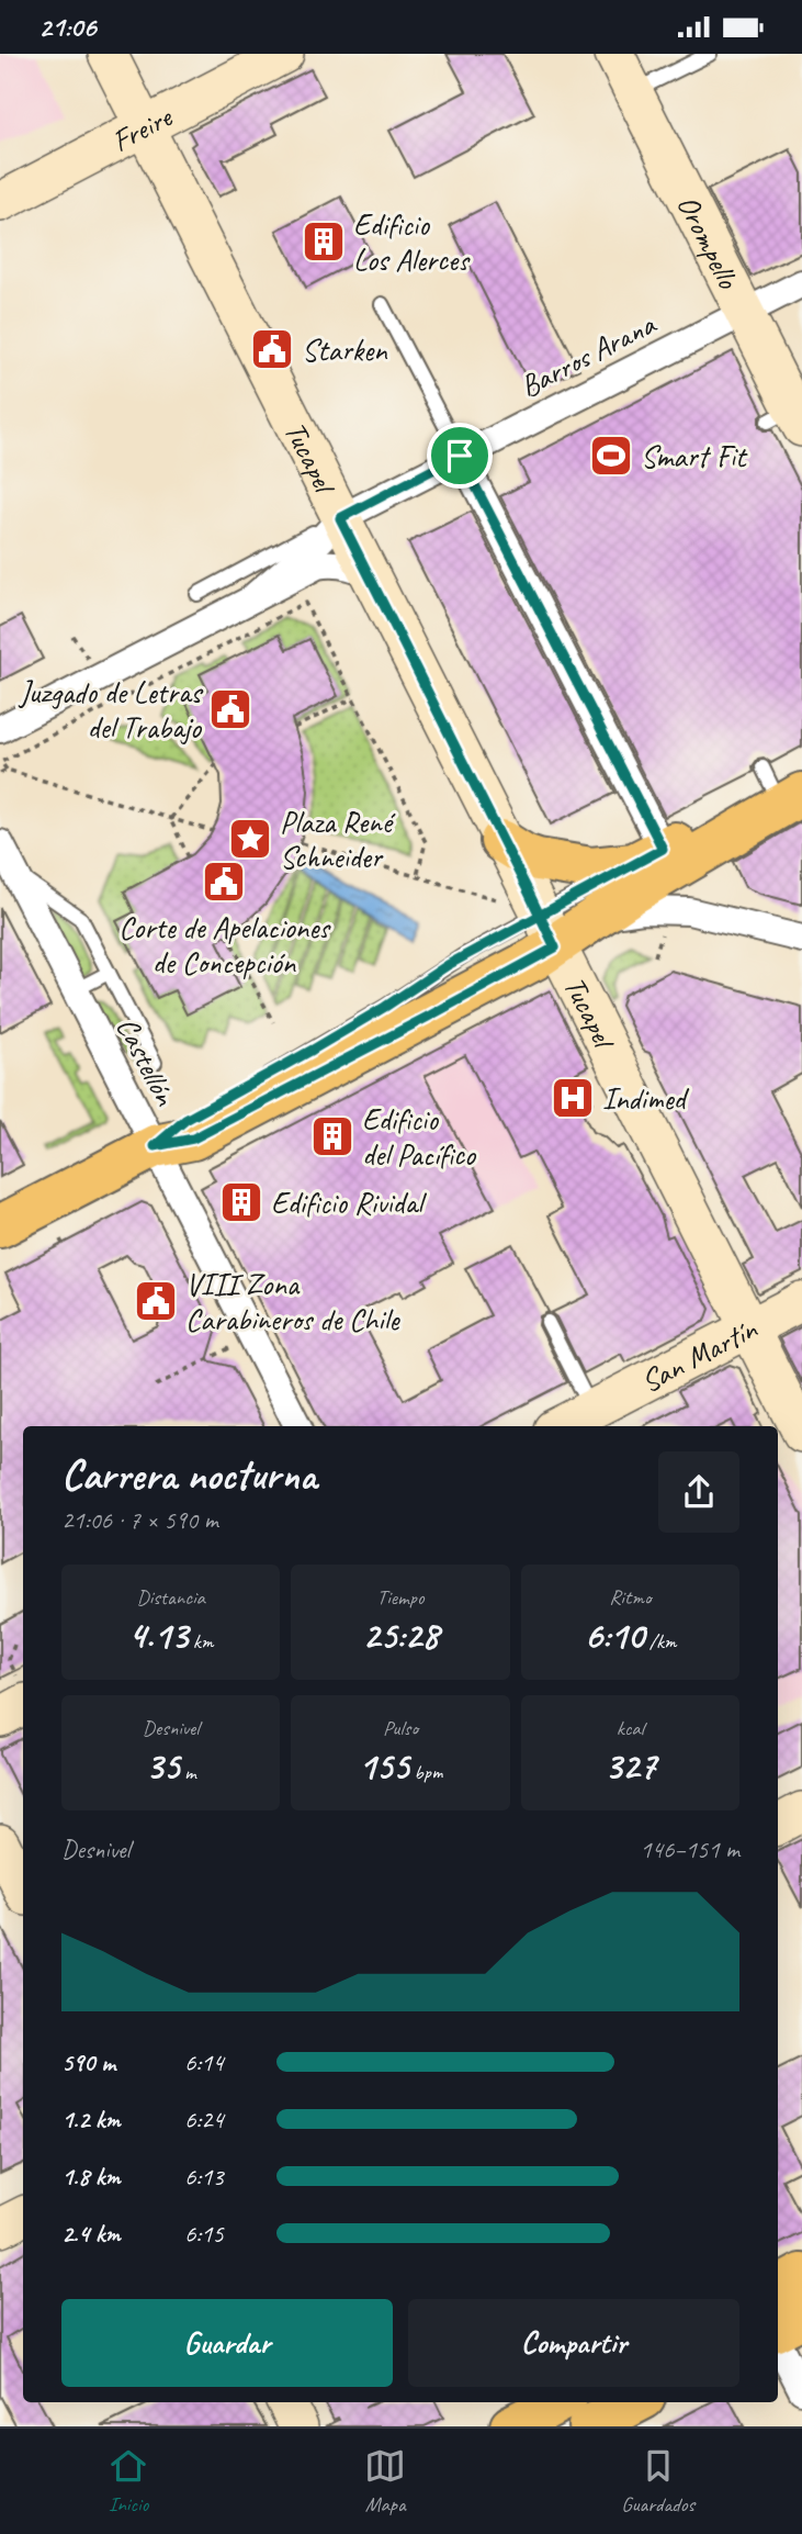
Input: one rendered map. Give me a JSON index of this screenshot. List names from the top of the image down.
{
  "streets": {
    "main road": [
      "Freire",
      "Orompello",
      "Tucapel",
      "San Martín"
    ],
    "street": ["Barros Arana", "Castellón"]
  },
  "crossings": [
    ["Freire", "Tucapel"],
    ["Orompello", "Barros Arana"],
    ["Barros Arana", "Tucapel"],
    ["Tucapel", "San Martín"]
  ],
  "places": {
    "building": ["Edificio Los Alerces", "Edificio del Pacífico", "Edificio Rividal"],
    "public building": [
      "Starken",
      "Juzgado de Letras del Trabajo",
      "Corte de Apelaciones de Concepción",
      "VIII Zona Carabineros de Chile"
    ],
    "sports": ["Smart Fit"],
    "place": ["Plaza René Schneider"],
    "hospital": ["Indimed"]
  },
  "page": {
    "status": "21:06",
    "heading": ["Carrera nocturna", "21:06 · 7 × 590 m"],
    "stats": [
      ["Distancia", "4.13 km"],
      ["Tiempo", "25:28"],
      ["Ritmo", "6:10 /km"],
      ["Desnivel", "35 m"],
      ["Pulso", "155 bpm"],
      ["kcal", "327"]
    ],
    "chart": ["Desnivel", "146–151 m"],
    "list": [
      {
        "name": "590 m",
        "note": "6:14"
      },
      {
        "name": "1.2 km",
        "note": "6:24"
      },
      {
        "name": "1.8 km",
        "note": "6:13"
      },
      {
        "name": "2.4 km",
        "note": "6:15"
      }
    ],
    "buttons": ["Guardar", "Compartir"],
    "tabs": ["Inicio", "Mapa", "Guardados"]
  }
}
